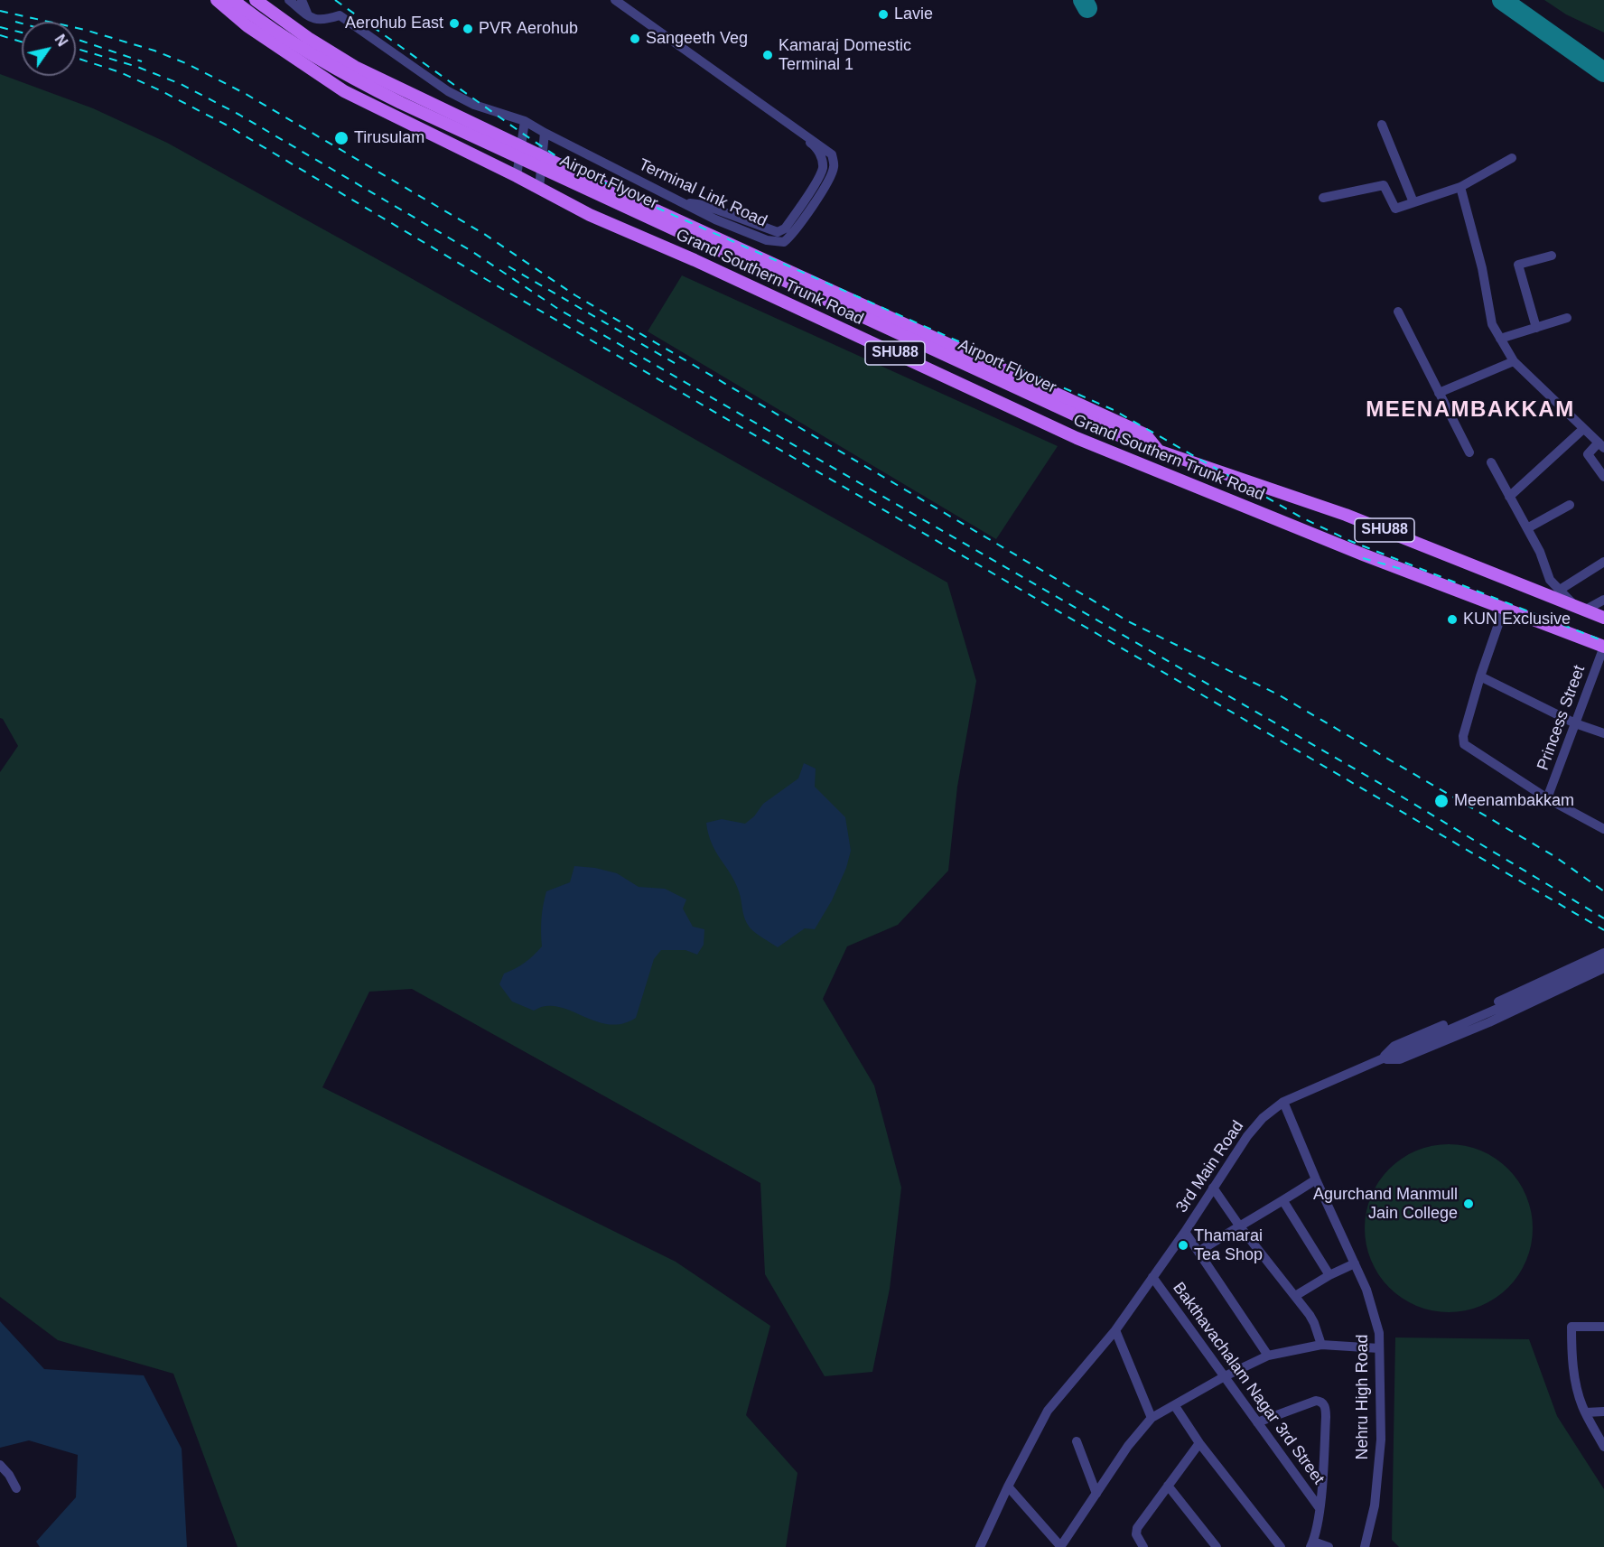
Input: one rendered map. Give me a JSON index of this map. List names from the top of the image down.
{
  "streets": {
    "main road": ["Airport Flyover", "Grand Southern Trunk Road", "SHU88"],
    "street": [
      "Terminal Link Road",
      "Princess Street",
      "3rd Main Road",
      "Bakthavachalam Nagar 3rd Street",
      "Nehru High Road"
    ]
  },
  "crossings": [
    ["Airport Flyover", "Grand Southern Trunk Road"],
    ["Grand Southern Trunk Road", "Princess Street"],
    ["3rd Main Road", "Bakthavachalam Nagar 3rd Street"],
    ["3rd Main Road", "Nehru High Road"]
  ],
  "districts": ["MEENAMBAKKAM"],
  "places": [
    "Lavie",
    "Aerohub East",
    "PVR Aerohub",
    "Sangeeth Veg",
    "Kamaraj Domestic Terminal 1",
    "Tirusulam",
    "KUN Exclusive",
    "Meenambakkam",
    "Agurchand Manmull Jain College",
    "Thamarai Tea Shop"
  ],
  "north": "top right"
}
